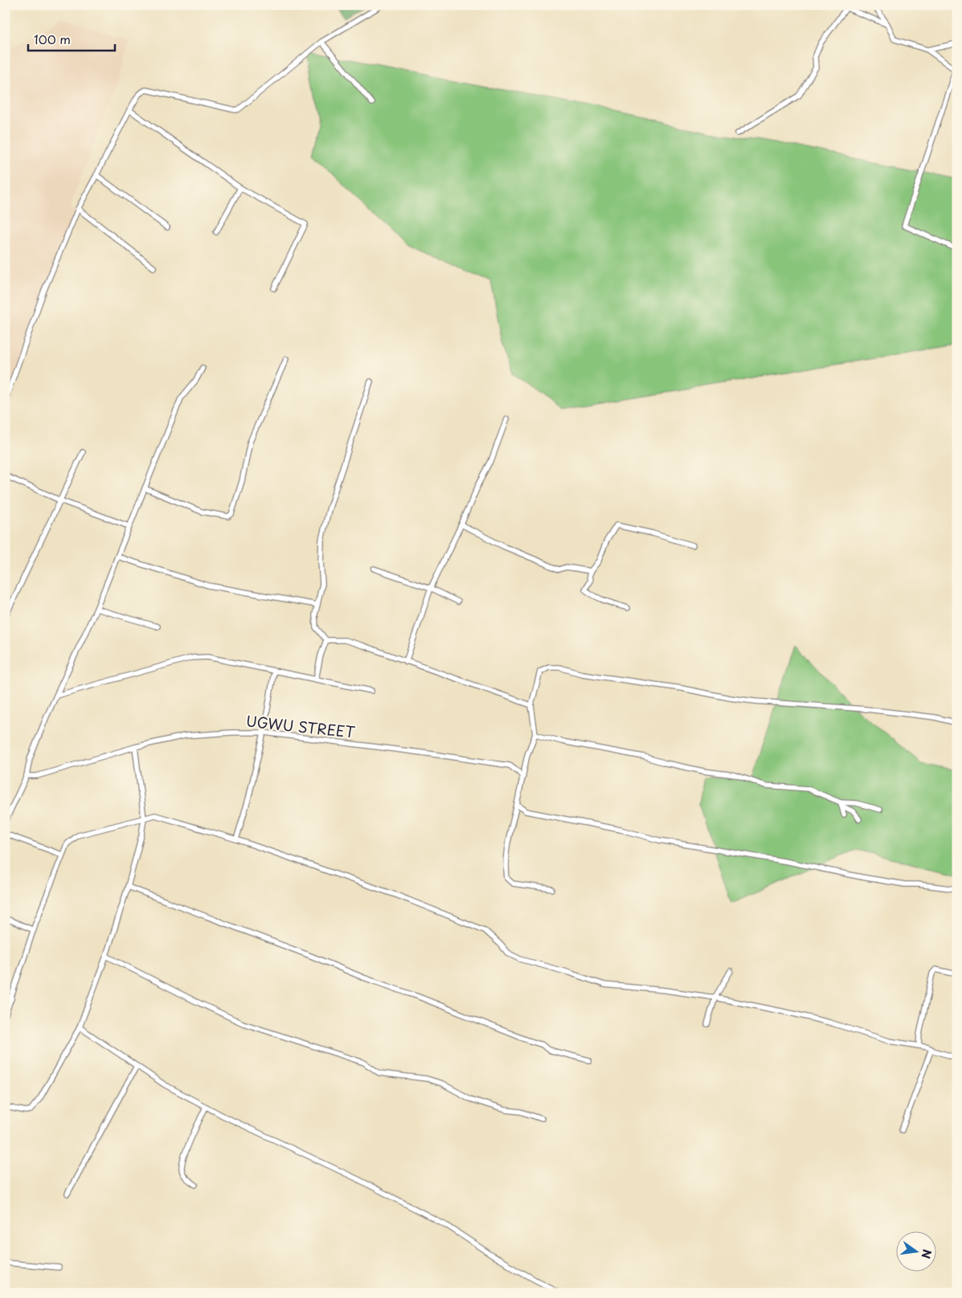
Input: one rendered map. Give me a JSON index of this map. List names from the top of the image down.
{
  "streets": {
    "street": ["UGWU STREET"]
  },
  "scale_bar": "100 m",
  "north": "right"
}
